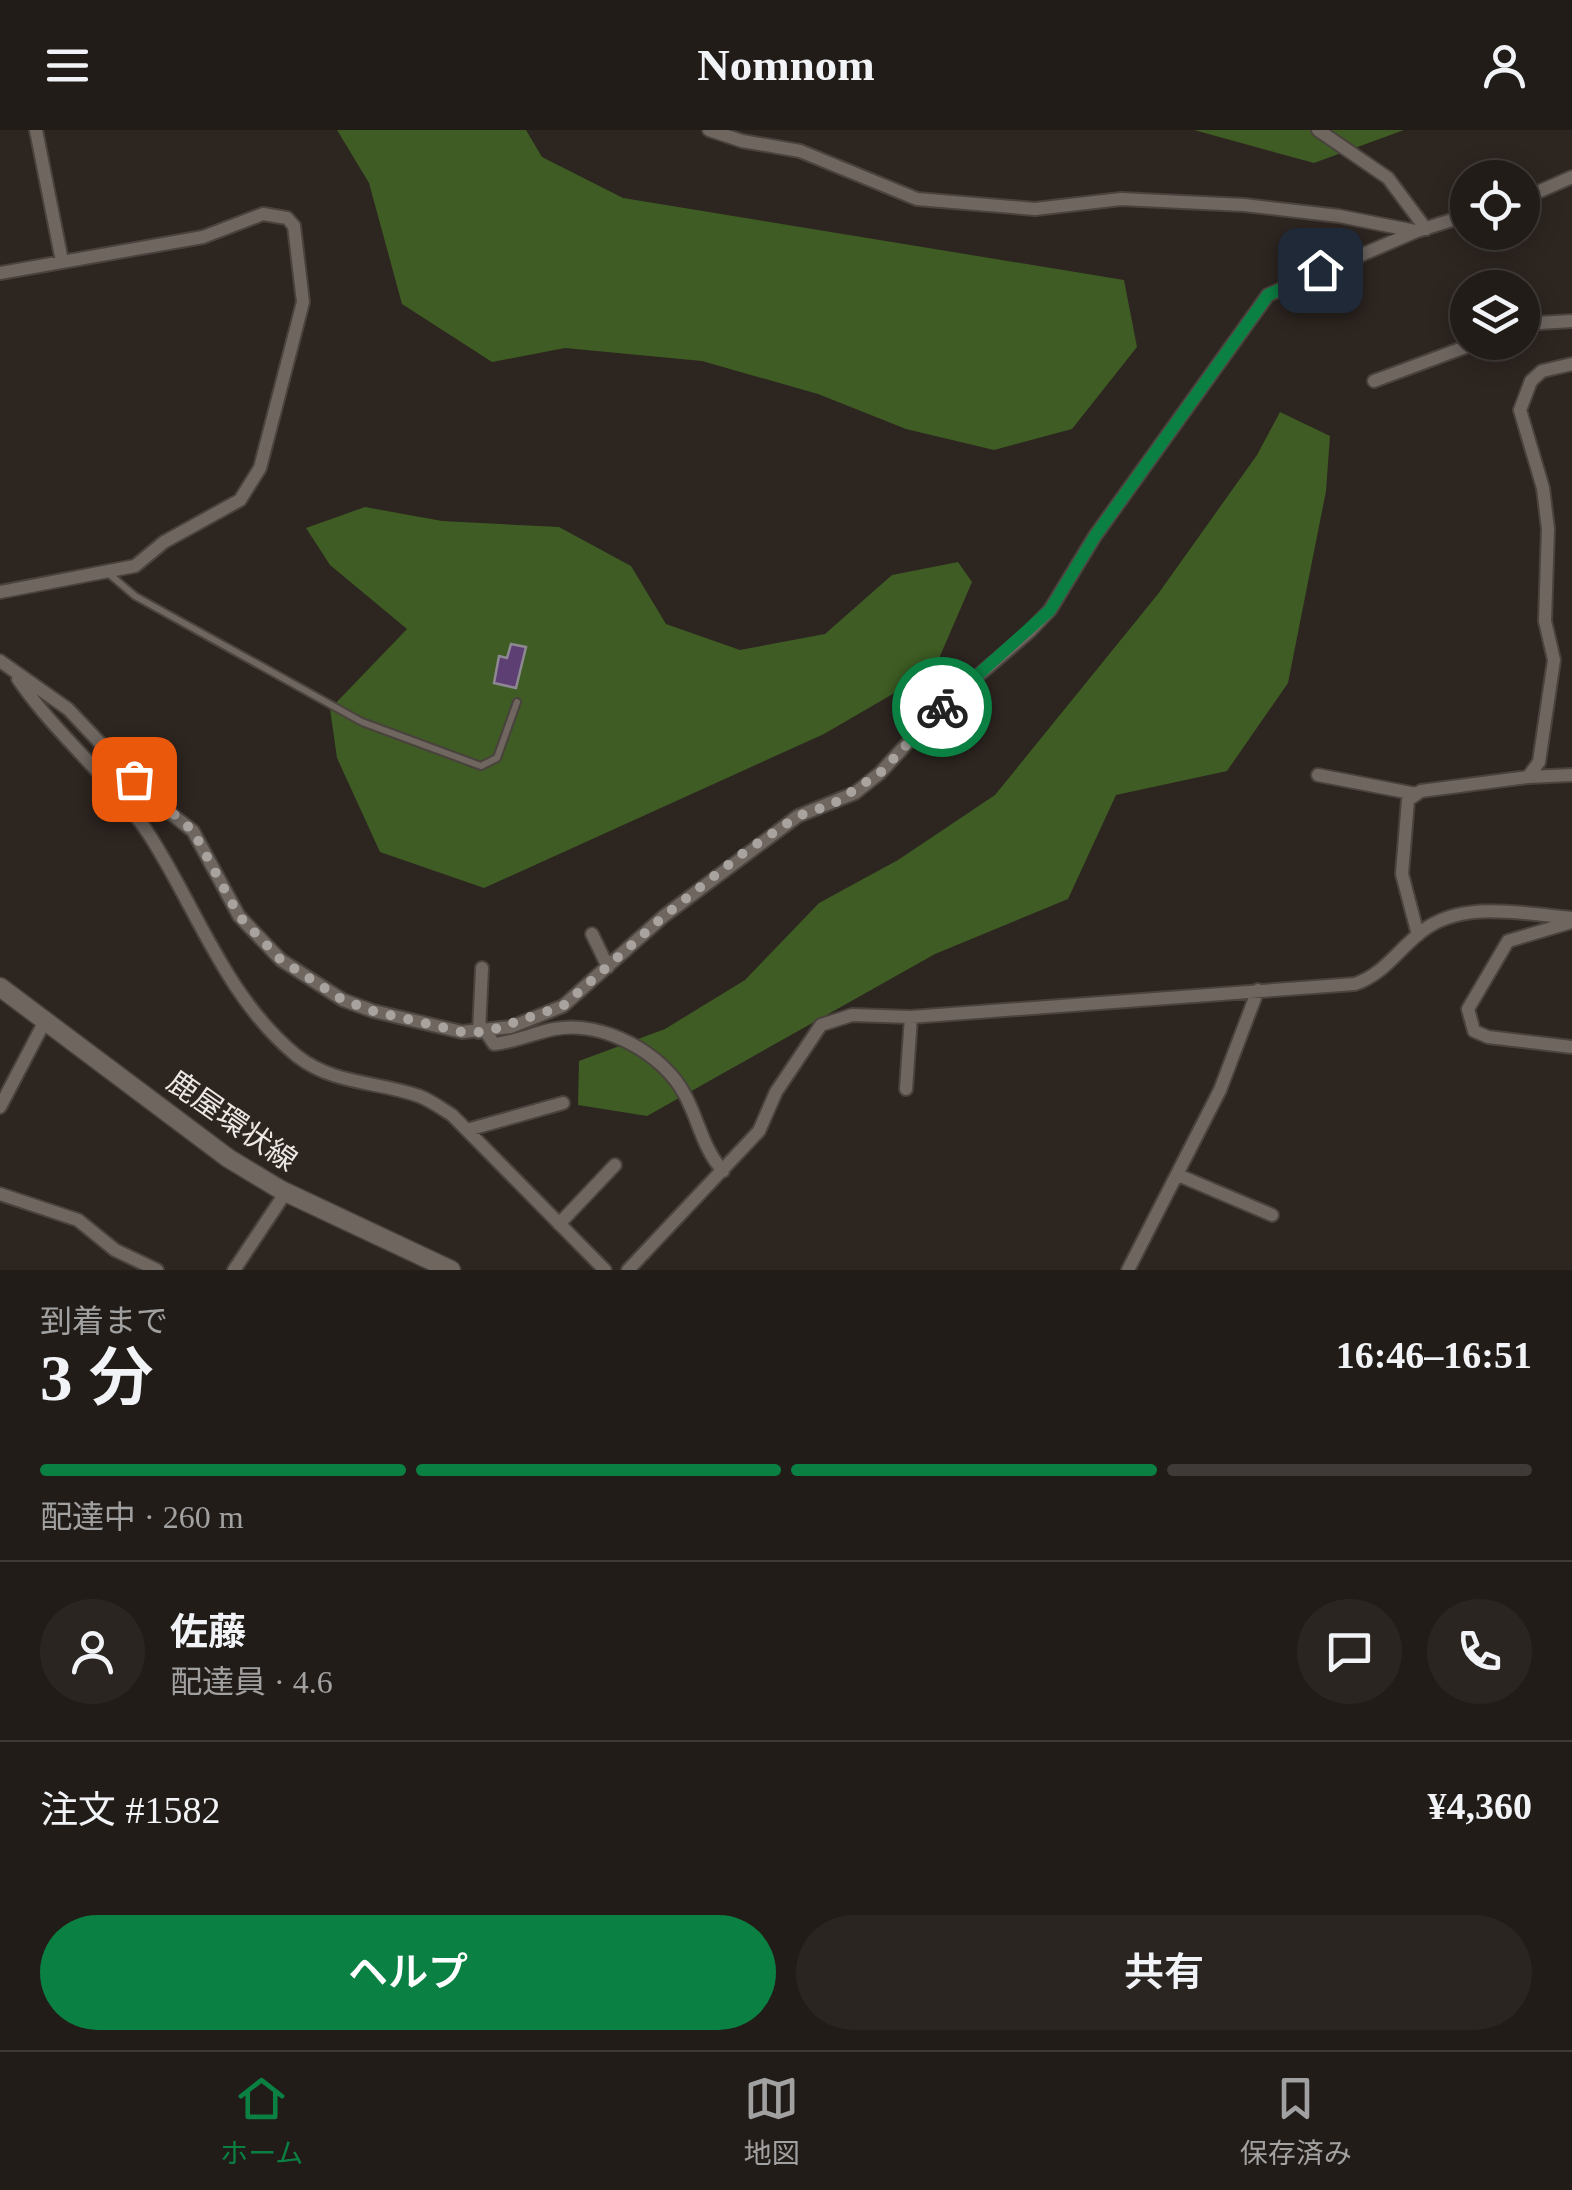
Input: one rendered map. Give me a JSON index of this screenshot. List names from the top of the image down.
{
  "streets": {
    "main road": ["鹿屋環状線"]
  },
  "page": {
    "header": "Nomnom",
    "heading": ["3 分", "到着まで", "16:46–16:51"],
    "panel": [
      "佐藤",
      "配達員 · 4.6",
      "注文 #1582",
      "¥4,360"
    ],
    "bar": "配達中 · 260 m",
    "buttons": ["ヘルプ", "共有"],
    "tabs": ["ホーム", "地図", "保存済み"]
  }
}
